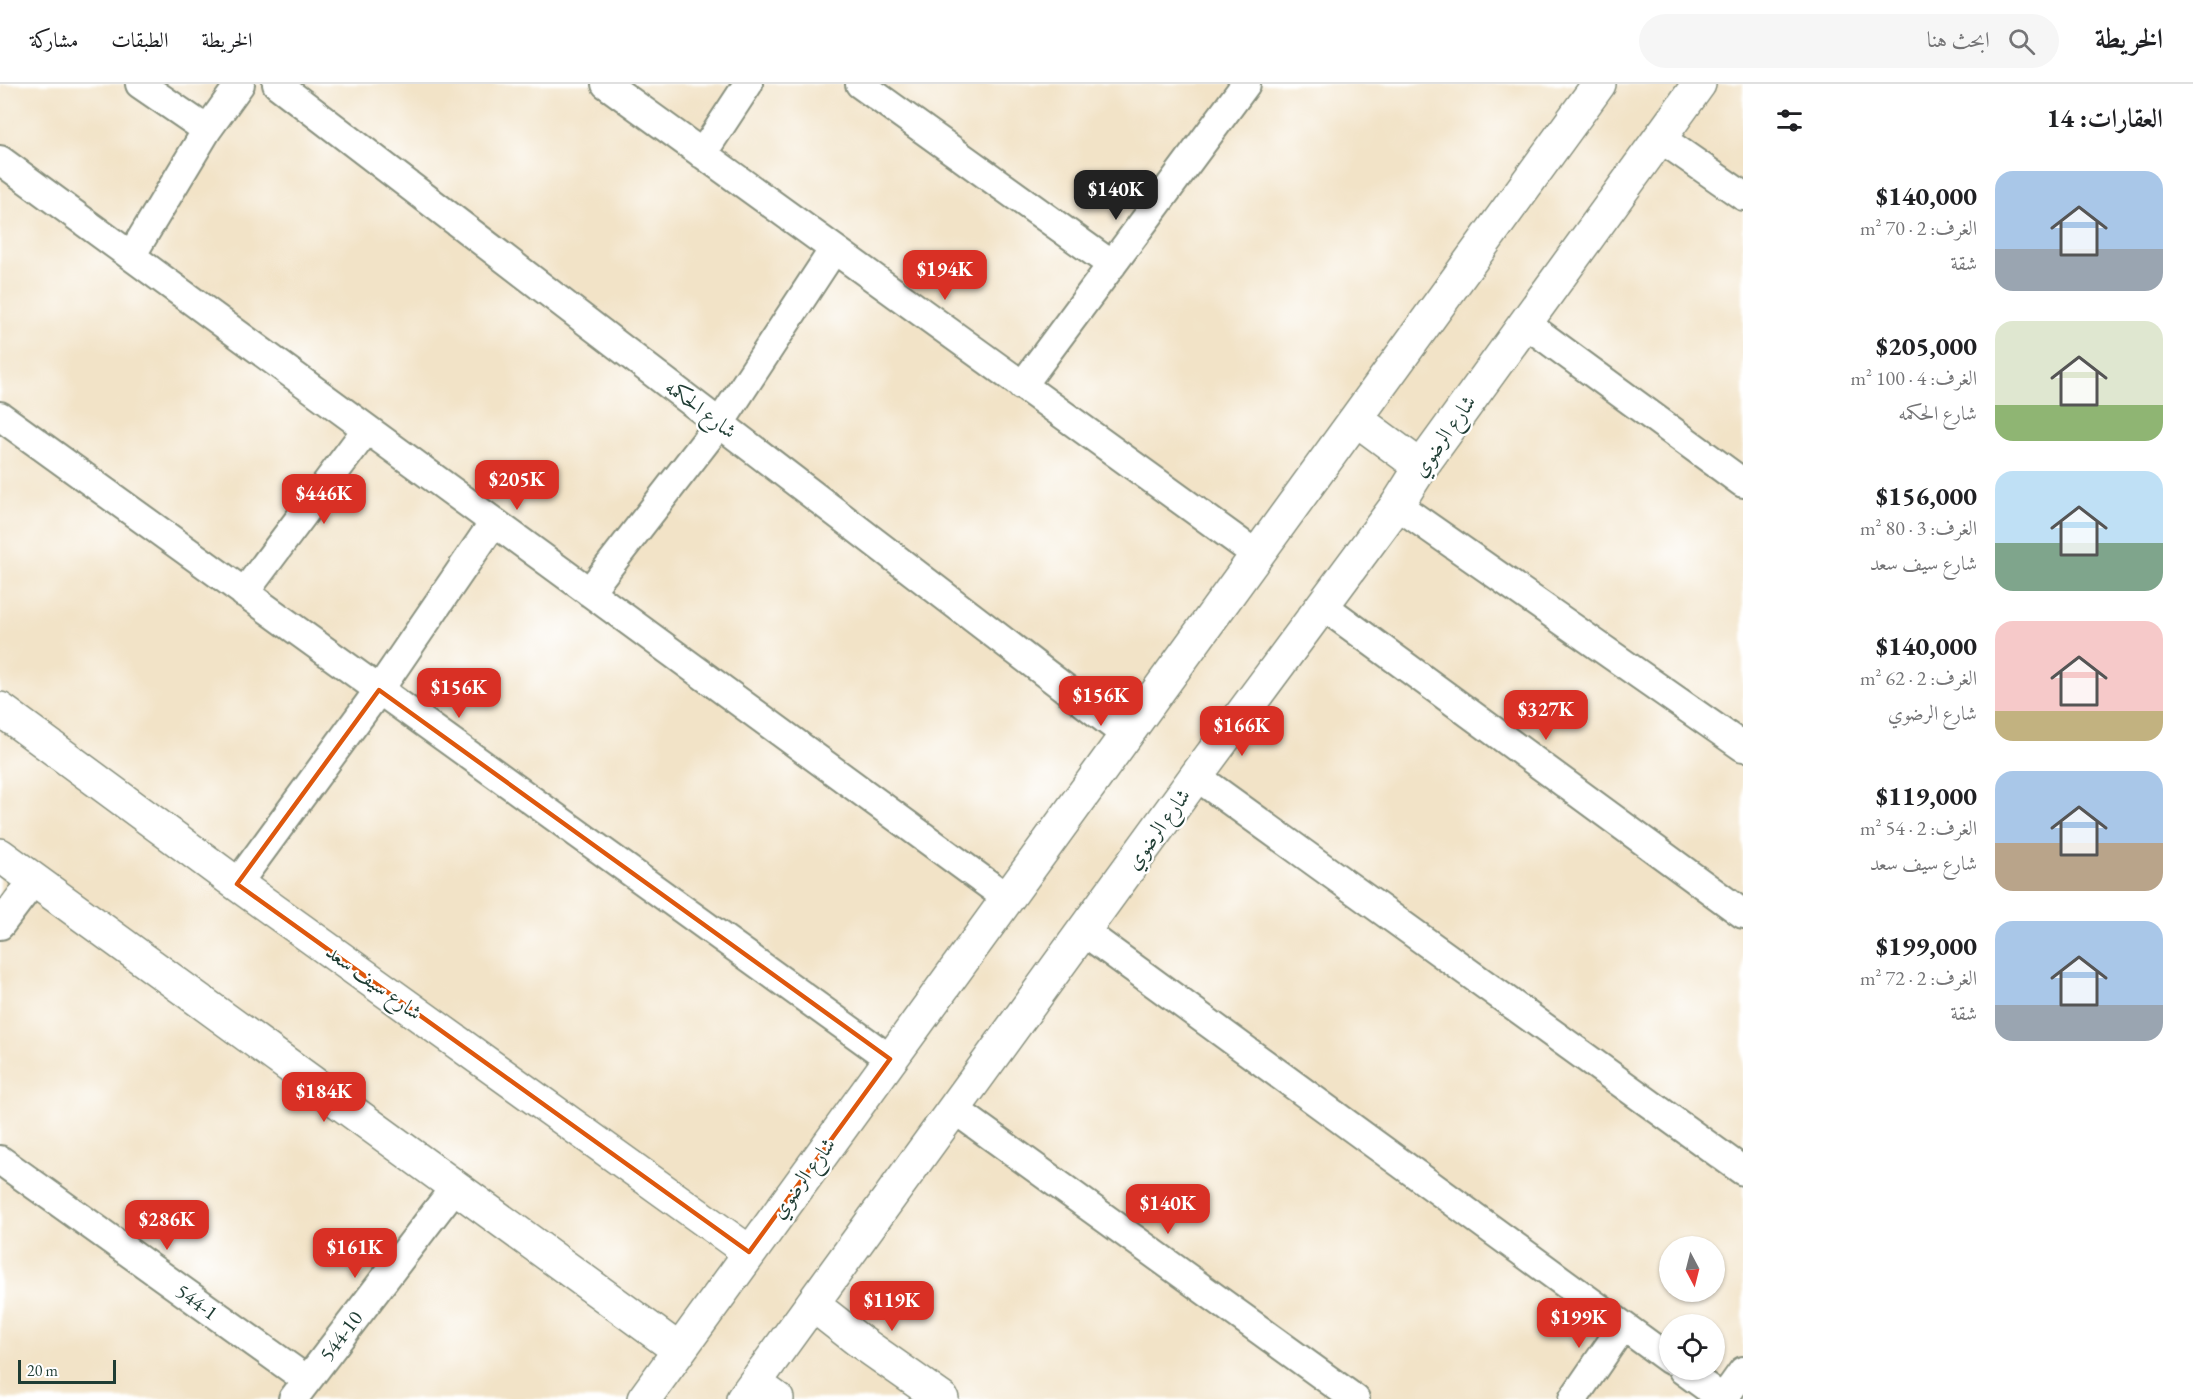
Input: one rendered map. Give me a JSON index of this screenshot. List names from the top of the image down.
{
  "streets": {
    "street": [
      "شارع الحكمه",
      "شارع الرضوي",
      "شارع سيف سعد",
      "544-1",
      "544-10"
    ]
  },
  "crossings": [
    ["شارع الحكمه", "شارع الرضوي"],
    ["شارع الرضوي", "شارع سيف سعد"],
    ["544-1", "544-10"]
  ],
  "scale_bar": "20 m",
  "north": "bottom",
  "page": {
    "header": "الخريطة",
    "search": "ابحث هنا",
    "nav": ["الخريطة", "الطبقات", "مشاركة"],
    "heading": "العقارات: 14",
    "list": [
      {
        "name": "$140,000",
        "note": "الغرف: 2 · 70 m² · شقة"
      },
      {
        "name": "$205,000",
        "note": "الغرف: 4 · 100 m² · شارع الحكمه"
      },
      {
        "name": "$156,000",
        "note": "الغرف: 3 · 80 m² · شارع سيف سعد"
      },
      {
        "name": "$140,000",
        "note": "الغرف: 2 · 62 m² · شارع الرضوي"
      },
      {
        "name": "$119,000",
        "note": "الغرف: 2 · 54 m² · شارع سيف سعد"
      },
      {
        "name": "$199,000",
        "note": "الغرف: 2 · 72 m² · شقة"
      }
    ],
    "price": [
      "$140K",
      "$194K",
      "$205K",
      "$446K",
      "$156K",
      "$156K",
      "$327K",
      "$166K",
      "$184K",
      "$140K",
      "$286K",
      "$161K",
      "$119K",
      "$199K"
    ],
    "scale": "20 m"
  }
}
